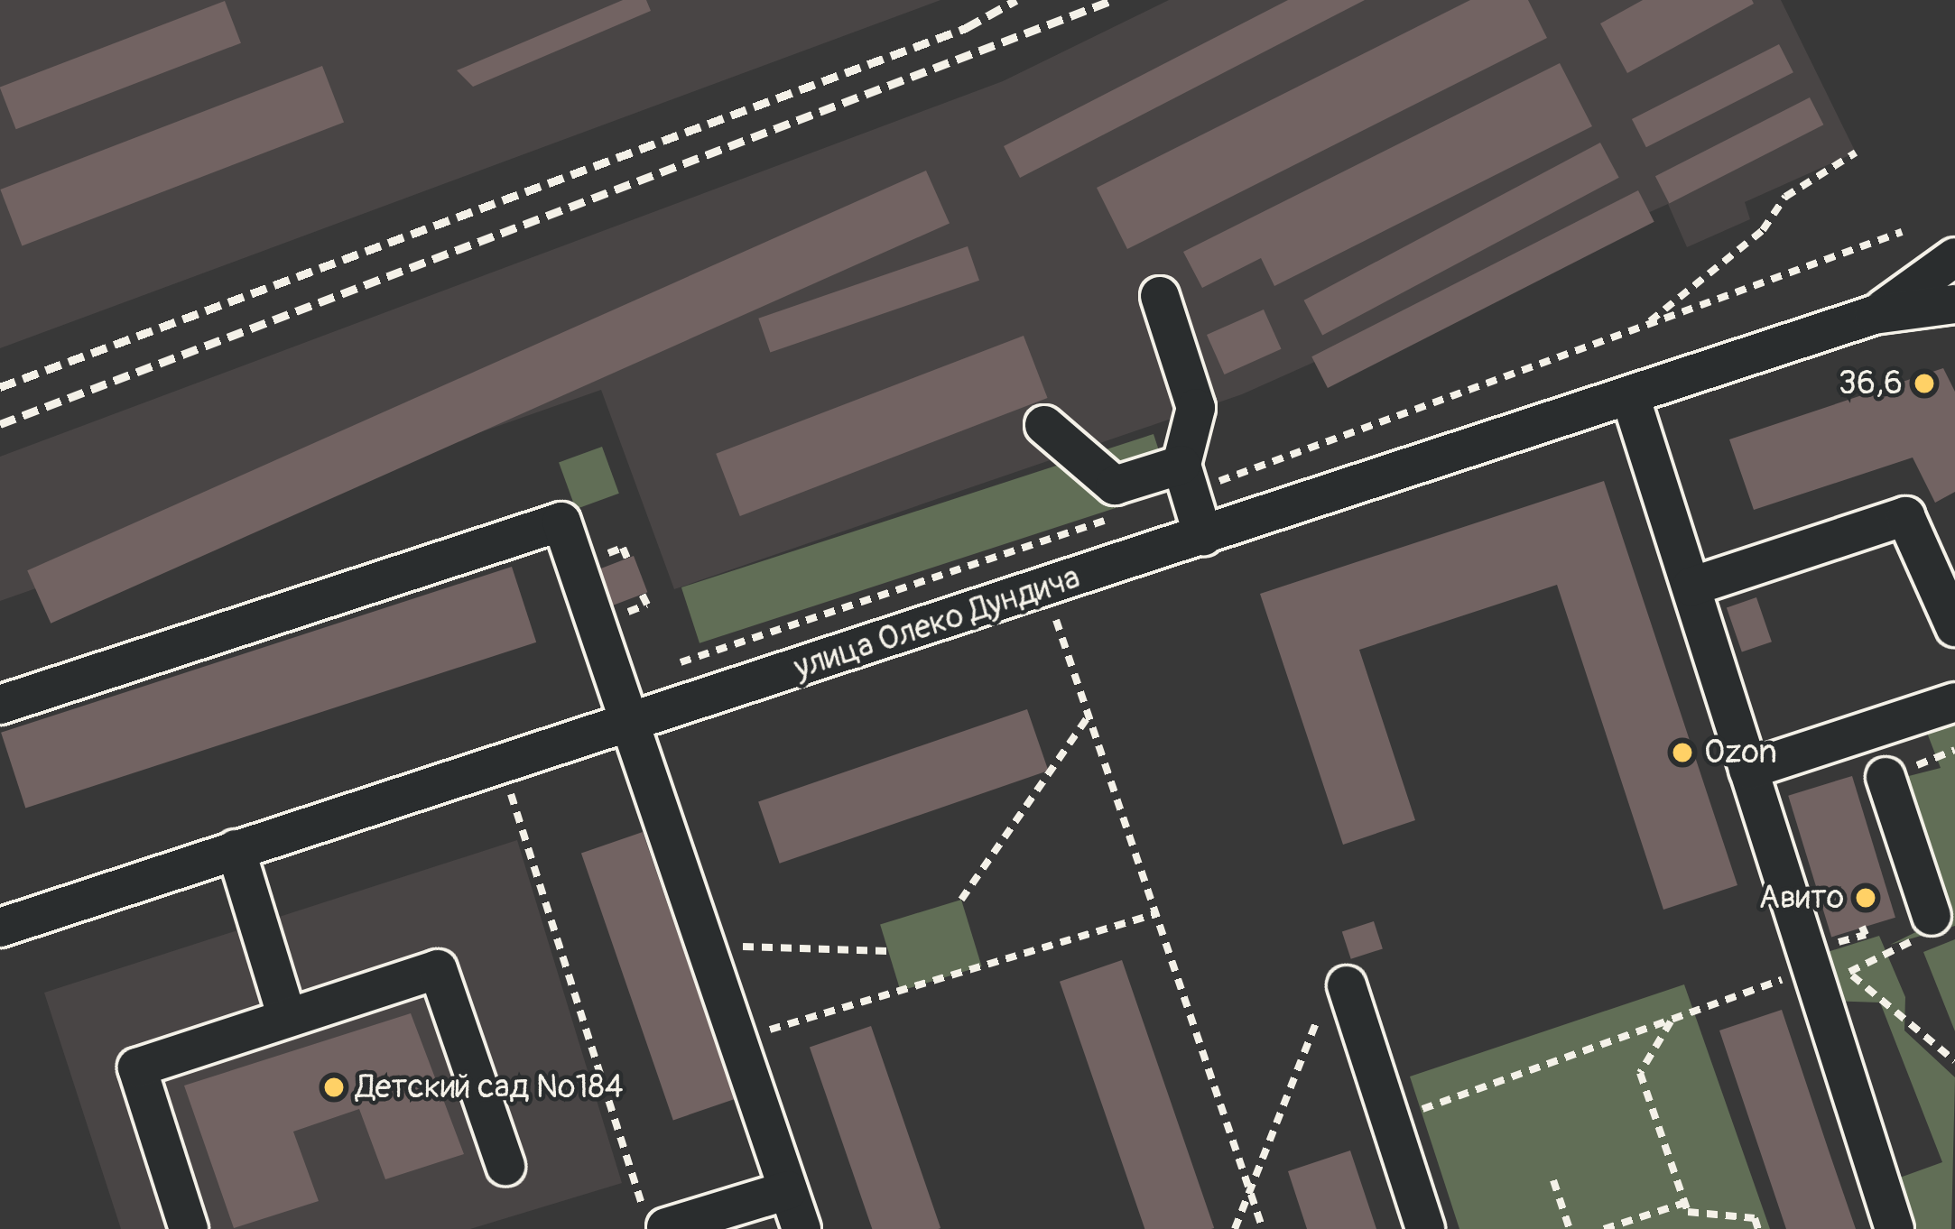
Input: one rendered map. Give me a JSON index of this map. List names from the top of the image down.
{
  "streets": {
    "street": ["улица Олеко Дундича"]
  },
  "places": [
    "36,6",
    "Ozon",
    "Авито",
    "Детский сад №184"
  ]
}
